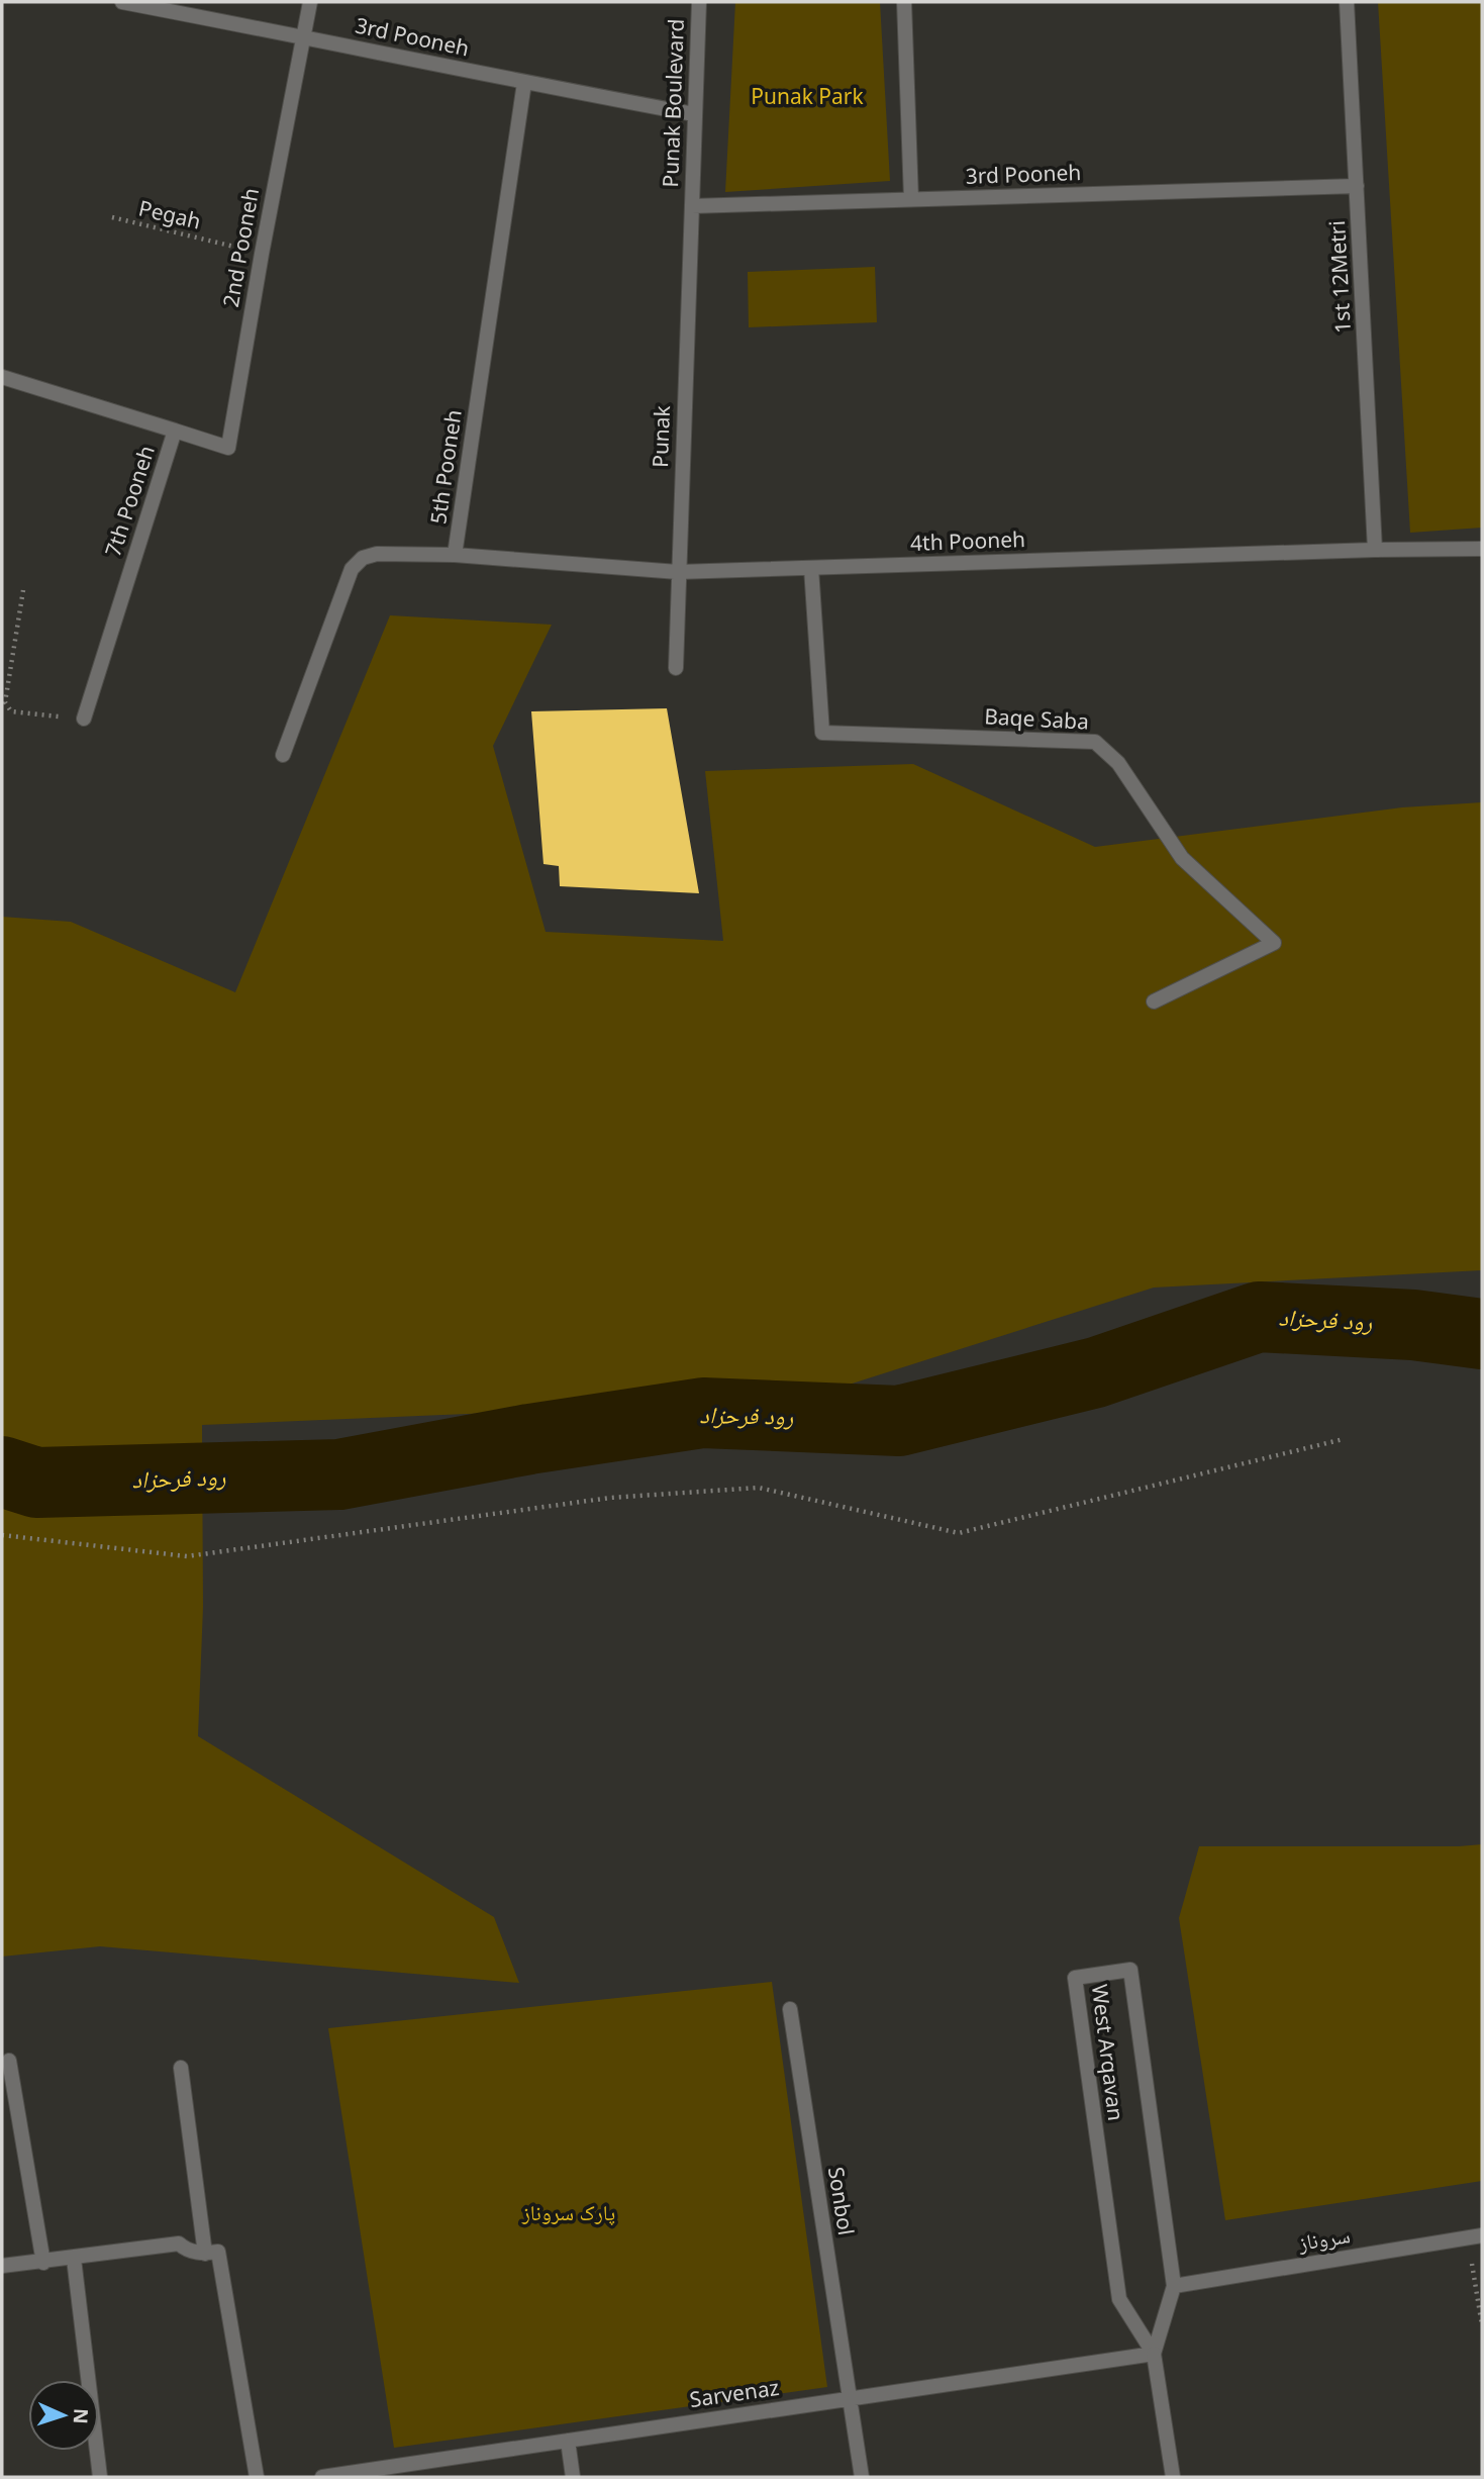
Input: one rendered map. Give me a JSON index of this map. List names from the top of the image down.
{
  "streets": {
    "street": [
      "3rd Pooneh",
      "Punak Boulevard",
      "2nd Pooneh",
      "1st 12Metri",
      "Punak",
      "5th Pooneh",
      "7th Pooneh",
      "4th Pooneh",
      "Baqe Saba",
      "West Arqavan",
      "Sonbol",
      "سروناز",
      "Sarvenaz"
    ],
    "path": ["Pegah"]
  },
  "crossings": [
    ["3rd Pooneh", "Punak Boulevard"],
    ["3rd Pooneh", "2nd Pooneh"],
    ["3rd Pooneh", "1st 12Metri"],
    ["3rd Pooneh", "Punak"],
    ["3rd Pooneh", "5th Pooneh"],
    ["Punak Boulevard", "Punak"],
    ["Pegah", "2nd Pooneh"],
    ["2nd Pooneh", "7th Pooneh"],
    ["1st 12Metri", "4th Pooneh"],
    ["Punak", "4th Pooneh"],
    ["5th Pooneh", "4th Pooneh"],
    ["4th Pooneh", "Baqe Saba"],
    ["West Arqavan", "سروناز"],
    ["West Arqavan", "Sarvenaz"],
    ["Sonbol", "Sarvenaz"]
  ],
  "water": ["رود فرحزاد"],
  "parks": ["Punak Park", "پارک سروناز"],
  "north": "right"
}
